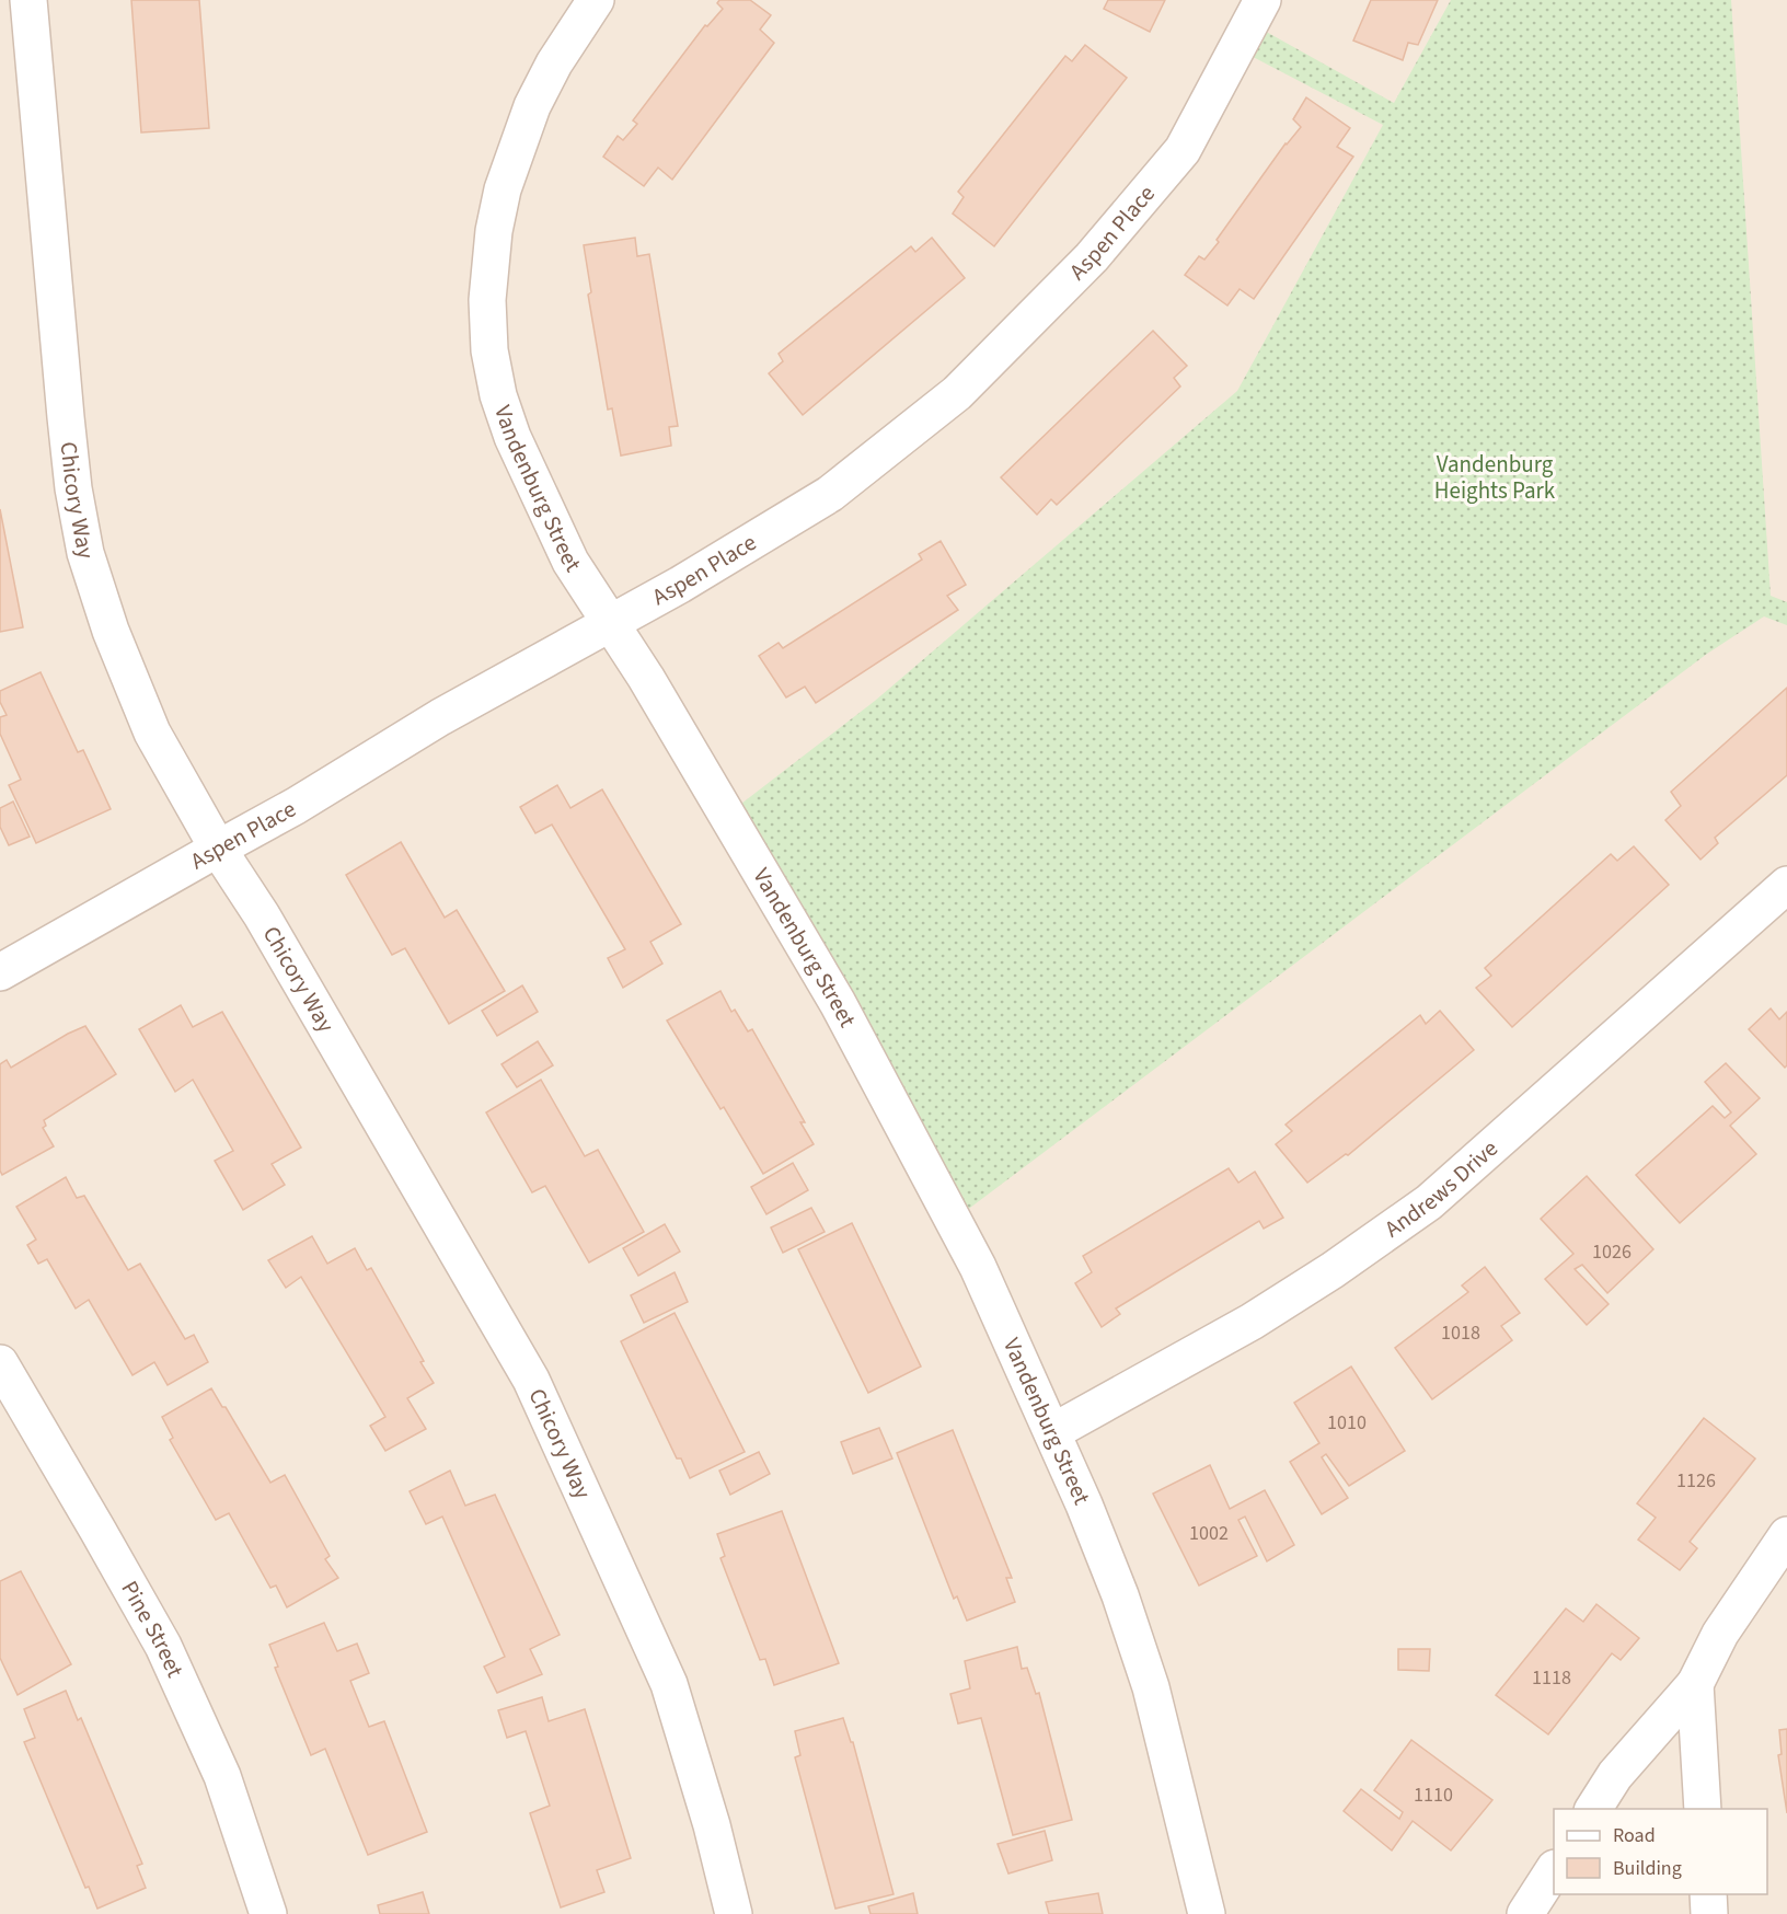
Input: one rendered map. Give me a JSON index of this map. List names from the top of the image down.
{
  "streets": {
    "street": [
      "Aspen Place",
      "Vandenburg Street",
      "Chicory Way",
      "Andrews Drive",
      "Pine Street"
    ]
  },
  "crossings": [
    ["Aspen Place", "Vandenburg Street"],
    ["Aspen Place", "Chicory Way"],
    ["Vandenburg Street", "Andrews Drive"]
  ],
  "parks": ["Vandenburg Heights Park"],
  "house_numbers": [
    "1026",
    "1018",
    "1010",
    "1126",
    "1002",
    "1118",
    "1110"
  ],
  "legend": ["Road", "Building"]
}
